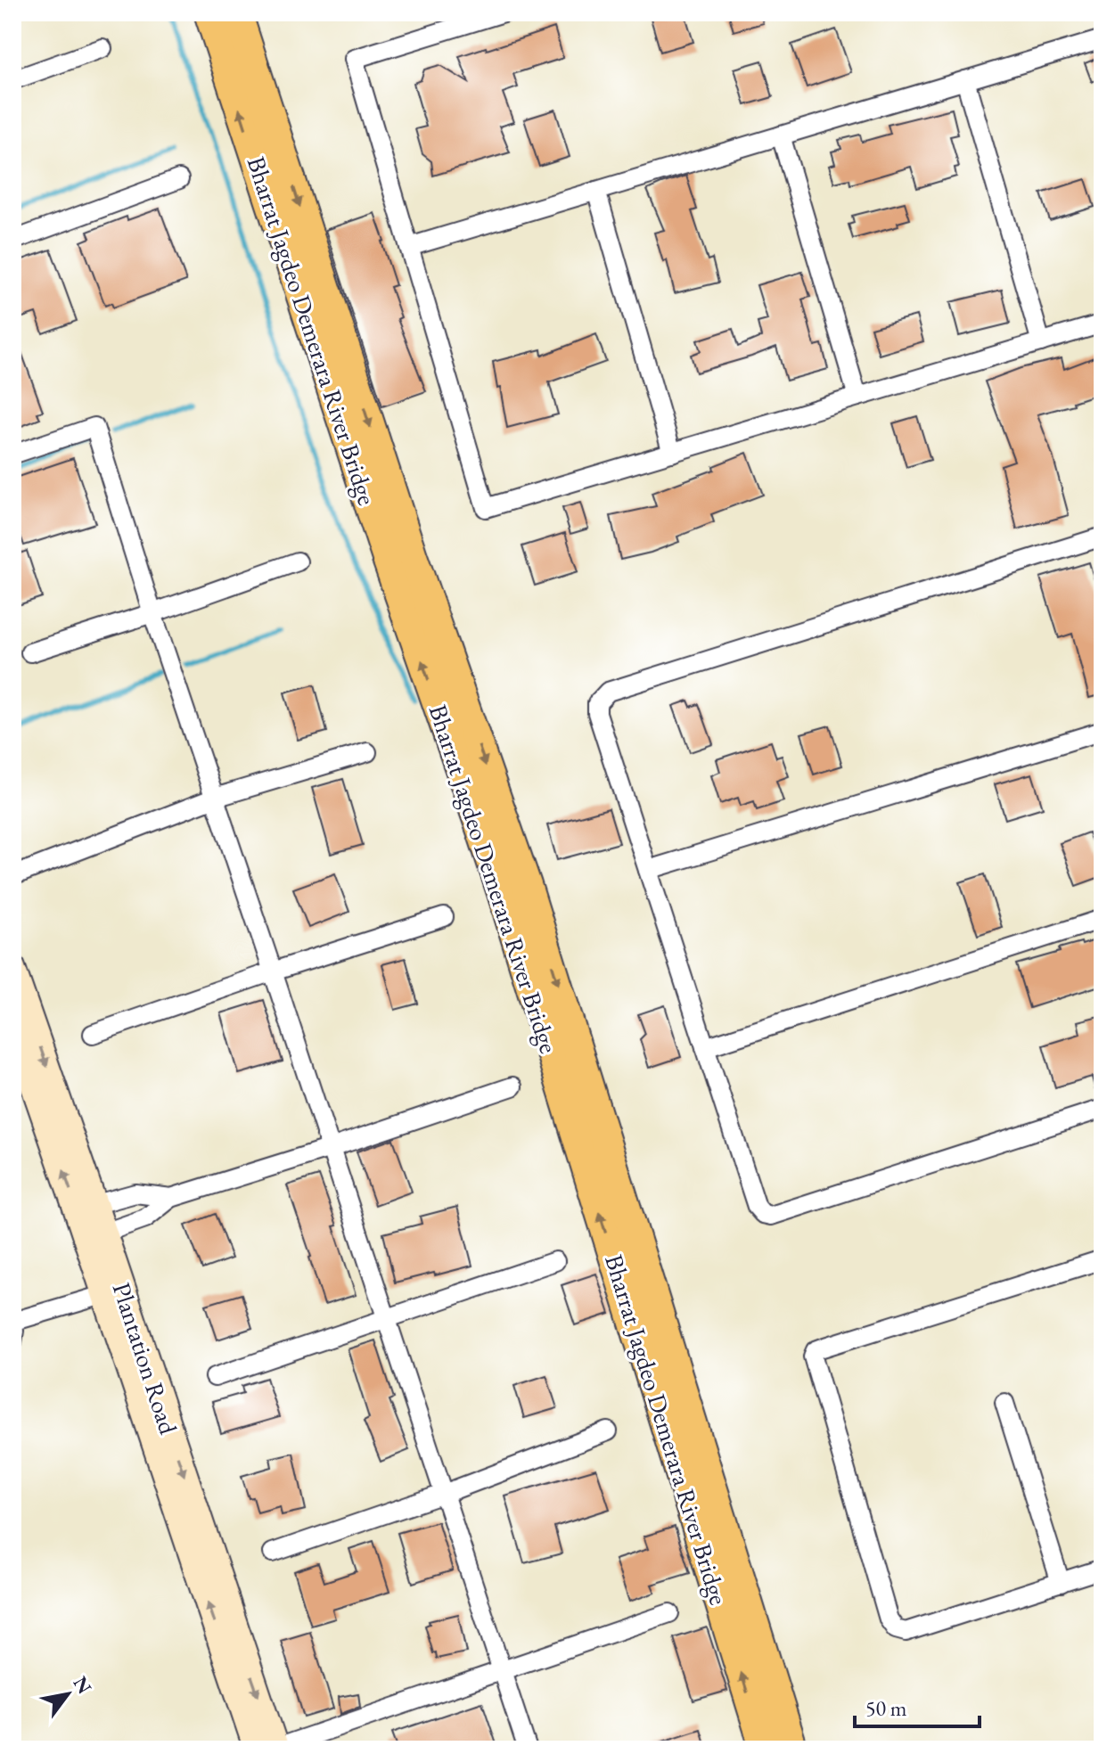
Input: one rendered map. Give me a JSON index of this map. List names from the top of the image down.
{
  "streets": {
    "main road": ["Bharrat Jagdeo Demerara River Bridge"],
    "street": ["Plantation Road"]
  },
  "scale_bar": "50 m",
  "north": "top right"
}
